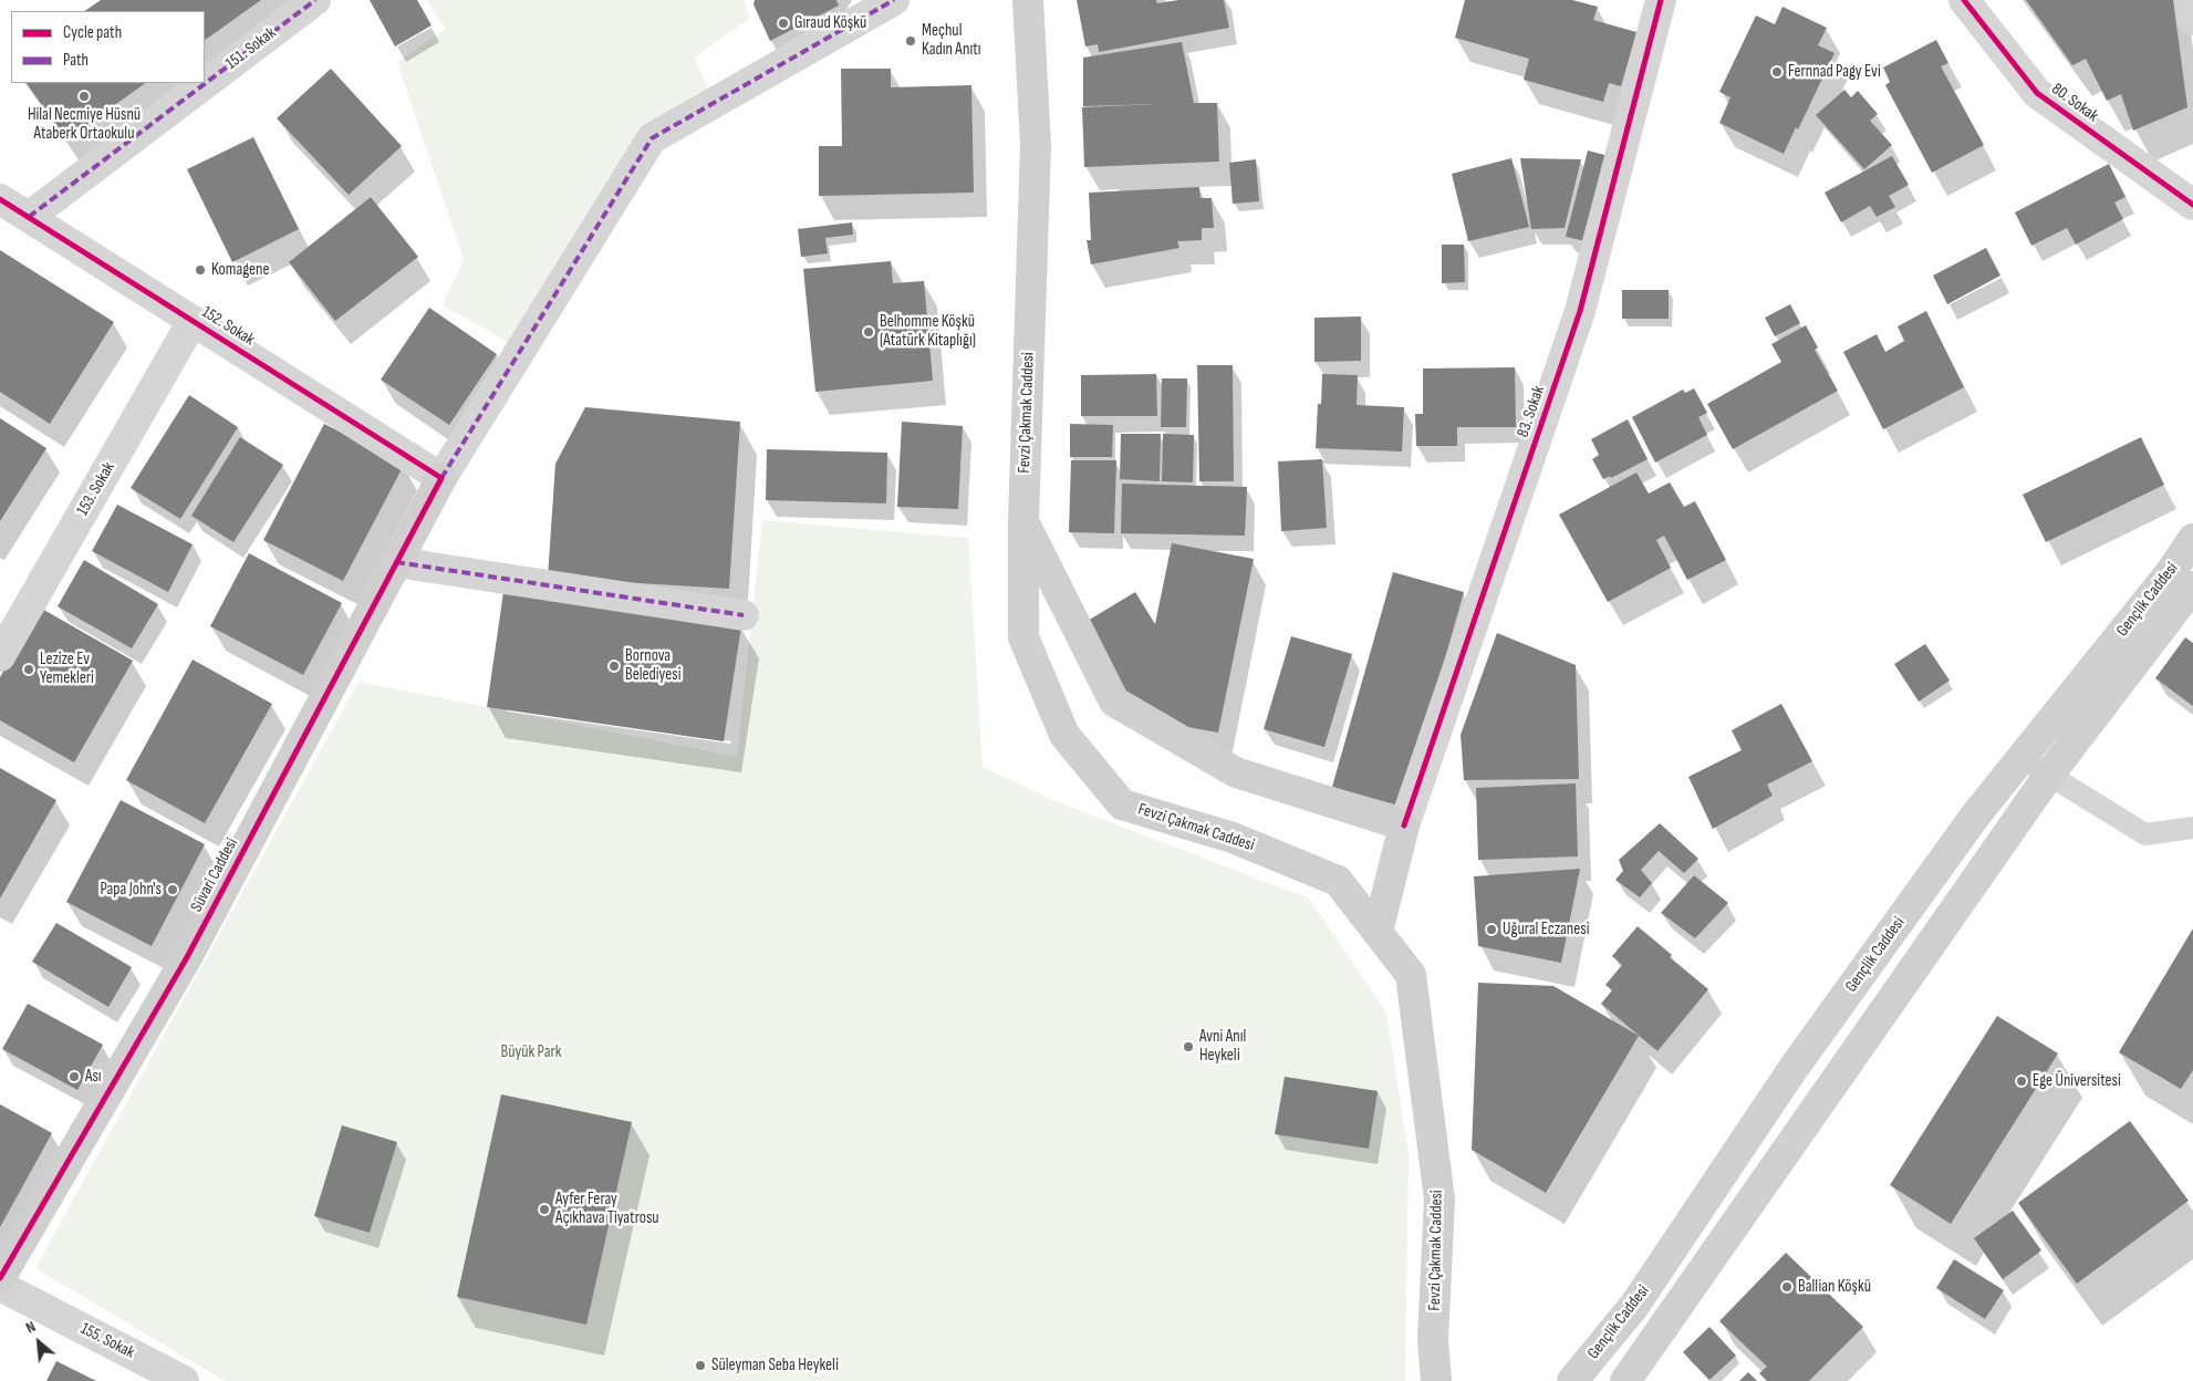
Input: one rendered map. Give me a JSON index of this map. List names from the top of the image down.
{
  "streets": {
    "main road": ["Fevzi Çakmak Caddesi", "Gençlik Caddesi", "Süvari Caddesi"],
    "street": [
      "151. Sokak",
      "80. Sokak",
      "152. Sokak",
      "83. Sokak",
      "153. Sokak",
      "155. Sokak"
    ]
  },
  "crossings": [
    ["151. Sokak", "152. Sokak"],
    ["152. Sokak", "153. Sokak"],
    ["152. Sokak", "Süvari Caddesi"]
  ],
  "parks": ["Büyük Park"],
  "places": [
    "Gıraud Köşkü",
    "Meçhul Kadın Anıtı",
    "Fernnad Pagy Evi",
    "Hilal Necmiye Hüsnü Ataberk Ortaokulu",
    "Komagene",
    "Belhomme Köşkü (Atatürk Kitaplığı)",
    "Bornova Belediyesi",
    "Lezize Ev Yemekleri",
    "Papa John's",
    "Uğural Eczanesi",
    "Avni Anıl Heykeli",
    "Ası",
    "Ege Üniversitesi",
    "Ayfer Feray Açıkhava Tiyatrosu",
    "Ballian Köşkü",
    "Süleyman Seba Heykeli"
  ],
  "legend": ["Cycle path", "Path"],
  "north": "top left"
}
